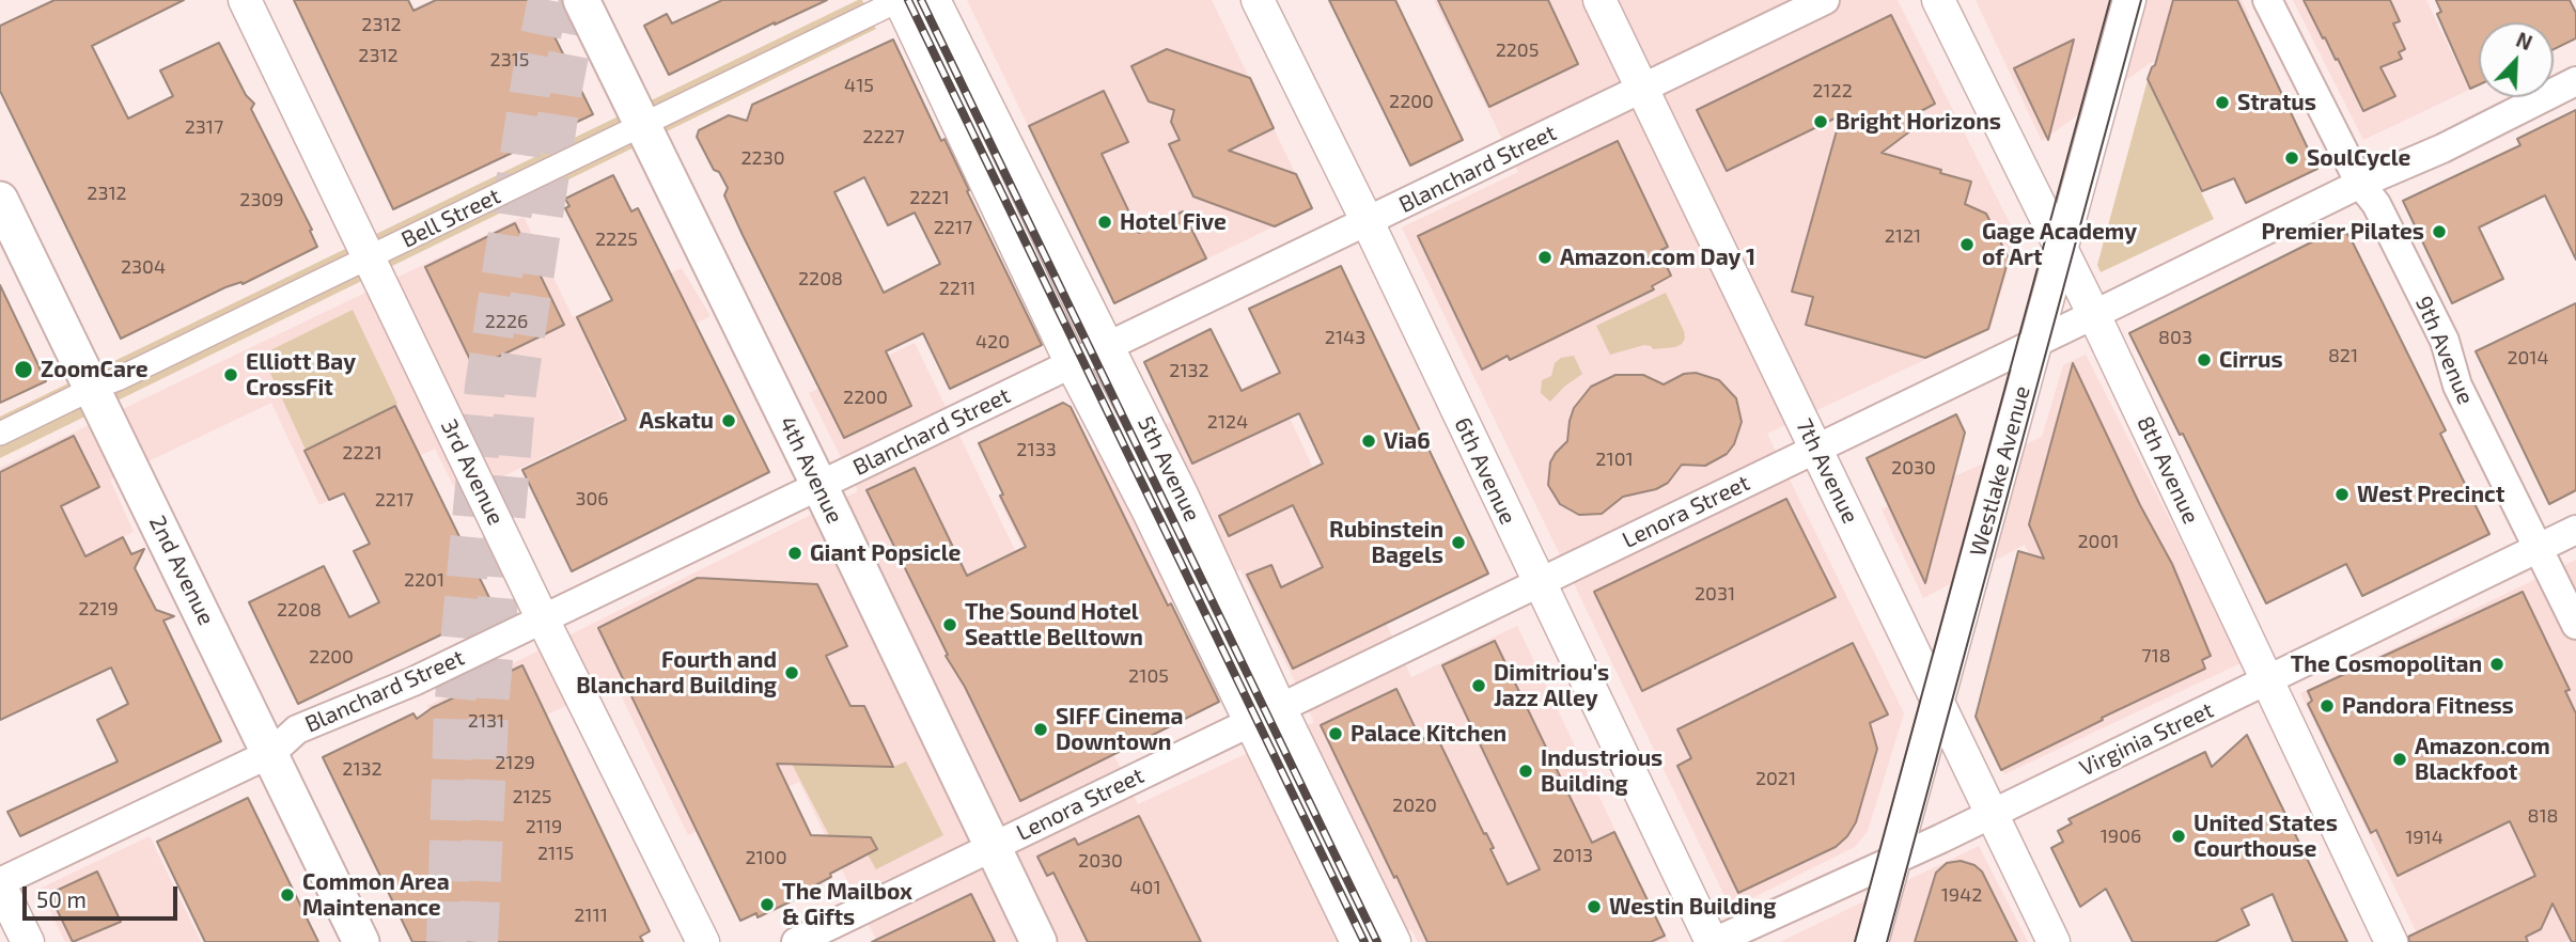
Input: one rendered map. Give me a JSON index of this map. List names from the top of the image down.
{
  "streets": {
    "main road": [
      "5th Avenue",
      "4th Avenue",
      "8th Avenue",
      "6th Avenue",
      "7th Avenue",
      "Westlake Avenue",
      "3rd Avenue",
      "2nd Avenue"
    ],
    "street": [
      "Blanchard Street",
      "Bell Street",
      "9th Avenue",
      "Lenora Street",
      "Virginia Street"
    ]
  },
  "crossings": [
    ["Blanchard Street", "5th Avenue"],
    ["Blanchard Street", "4th Avenue"],
    ["Blanchard Street", "6th Avenue"],
    ["Blanchard Street", "7th Avenue"],
    ["Blanchard Street", "3rd Avenue"],
    ["Blanchard Street", "2nd Avenue"],
    ["Bell Street", "5th Avenue"],
    ["Bell Street", "4th Avenue"],
    ["Bell Street", "3rd Avenue"],
    ["Bell Street", "2nd Avenue"],
    ["9th Avenue", "Lenora Street"],
    ["9th Avenue", "Virginia Street"],
    ["5th Avenue", "Lenora Street"],
    ["4th Avenue", "Lenora Street"],
    ["8th Avenue", "Westlake Avenue"],
    ["8th Avenue", "Lenora Street"],
    ["8th Avenue", "Virginia Street"],
    ["6th Avenue", "Lenora Street"],
    ["6th Avenue", "Virginia Street"],
    ["7th Avenue", "Westlake Avenue"],
    ["7th Avenue", "Lenora Street"],
    ["7th Avenue", "Virginia Street"],
    ["Westlake Avenue", "Lenora Street"],
    ["Westlake Avenue", "Virginia Street"]
  ],
  "places": [
    "Stratus",
    "Bright Horizons",
    "SoulCycle",
    "Hotel Five",
    "Premier Pilates",
    "Gage Academy of Art",
    "Amazon.com Day 1",
    "Cirrus",
    "ZoomCare",
    "Elliott Bay CrossFit",
    "Askatu",
    "Via6",
    "West Precinct",
    "Rubinstein Bagels",
    "Giant Popsicle",
    "The Sound Hotel Seattle Belltown",
    "The Cosmopolitan",
    "Fourth and Blanchard Building",
    "Dimitriou's Jazz Alley",
    "Pandora Fitness",
    "SIFF Cinema Downtown",
    "Palace Kitchen",
    "Amazon.com Blackfoot",
    "Industrious Building",
    "United States Courthouse",
    "Common Area Maintenance",
    "The Mailbox & Gifts",
    "Westin Building"
  ],
  "house_numbers": [
    "2312",
    "2205",
    "2312",
    "2315",
    "415",
    "2122",
    "2200",
    "2317",
    "2227",
    "2230",
    "2312",
    "2221",
    "2309",
    "2217",
    "2121",
    "2225",
    "2304",
    "2208",
    "2211",
    "2226",
    "2143",
    "803",
    "420",
    "821",
    "2014",
    "2132",
    "2200",
    "2124",
    "2133",
    "2221",
    "2101",
    "2030",
    "306",
    "2217",
    "2001",
    "2201",
    "2031",
    "2219",
    "2208",
    "718",
    "2200",
    "2105",
    "2131",
    "2129",
    "2132",
    "2021",
    "2125",
    "2020",
    "818",
    "2119",
    "1906",
    "1914",
    "2115",
    "2013",
    "2100",
    "2030",
    "401",
    "1942",
    "2111"
  ],
  "scale_bar": "50 m",
  "north": "top right"
}
